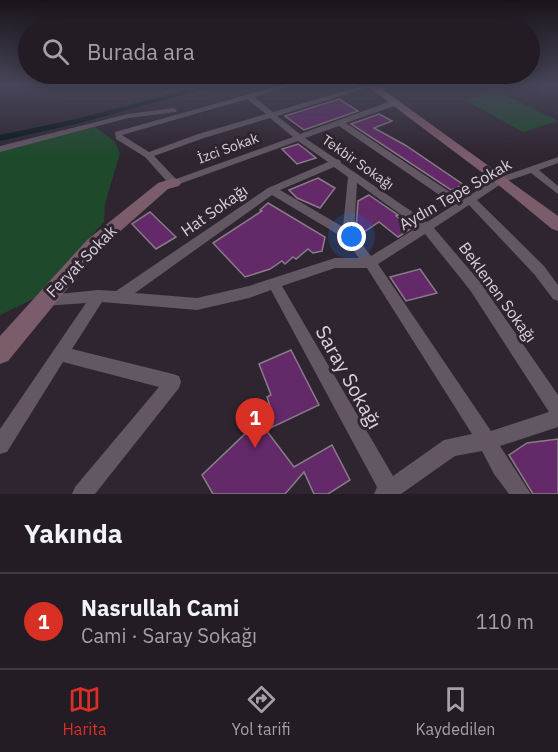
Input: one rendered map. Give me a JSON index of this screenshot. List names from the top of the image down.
{
  "streets": {
    "street": [
      "İzci Sokak",
      "Tekbir Sokağı",
      "Aydın Tepe Sokak",
      "Hat Sokağı",
      "Feryat Sokak",
      "Beklenen Sokağı",
      "Saray Sokağı"
    ]
  },
  "crossings": [
    ["İzci Sokak", "Tekbir Sokağı"],
    ["İzci Sokak", "Feryat Sokak"],
    ["Tekbir Sokağı", "Aydın Tepe Sokak"],
    ["Tekbir Sokağı", "Hat Sokağı"],
    ["Tekbir Sokağı", "Beklenen Sokağı"],
    ["Aydın Tepe Sokak", "Beklenen Sokağı"]
  ],
  "page": {
    "search": "Burada ara",
    "pins": "1",
    "heading": "Yakında",
    "list": [
      {
        "mark": "1",
        "name": "Nasrullah Cami",
        "note": "Cami · Saray Sokağı",
        "value": "110 m"
      }
    ],
    "nav": ["Harita", "Yol tarifi", "Kaydedilen"]
  }
}
